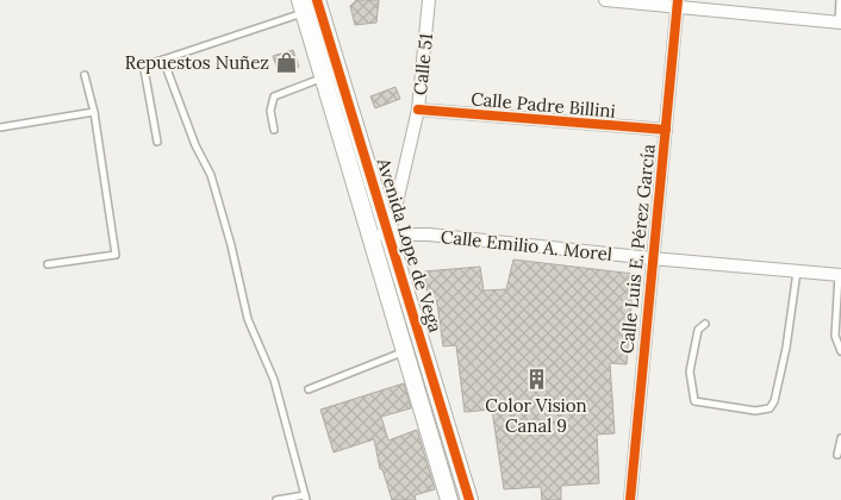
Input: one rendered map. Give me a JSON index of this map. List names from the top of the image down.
{
  "streets": {
    "street": [
      "Calle 51",
      "Calle Padre Billini",
      "Avenida Lope de Vega",
      "Calle Emilio A. Morel",
      "Calle Luis E. Pérez García"
    ]
  },
  "crossings": [
    ["Calle 51", "Calle Padre Billini"],
    ["Calle 51", "Avenida Lope de Vega"],
    ["Calle 51", "Calle Emilio A. Morel"],
    ["Calle Padre Billini", "Calle Luis E. Pérez García"],
    ["Avenida Lope de Vega", "Calle Emilio A. Morel"],
    ["Calle Emilio A. Morel", "Calle Luis E. Pérez García"]
  ],
  "places": {
    "shop": ["Repuestos Nuñez"],
    "building": ["Color Vision Canal 9"]
  }
}
